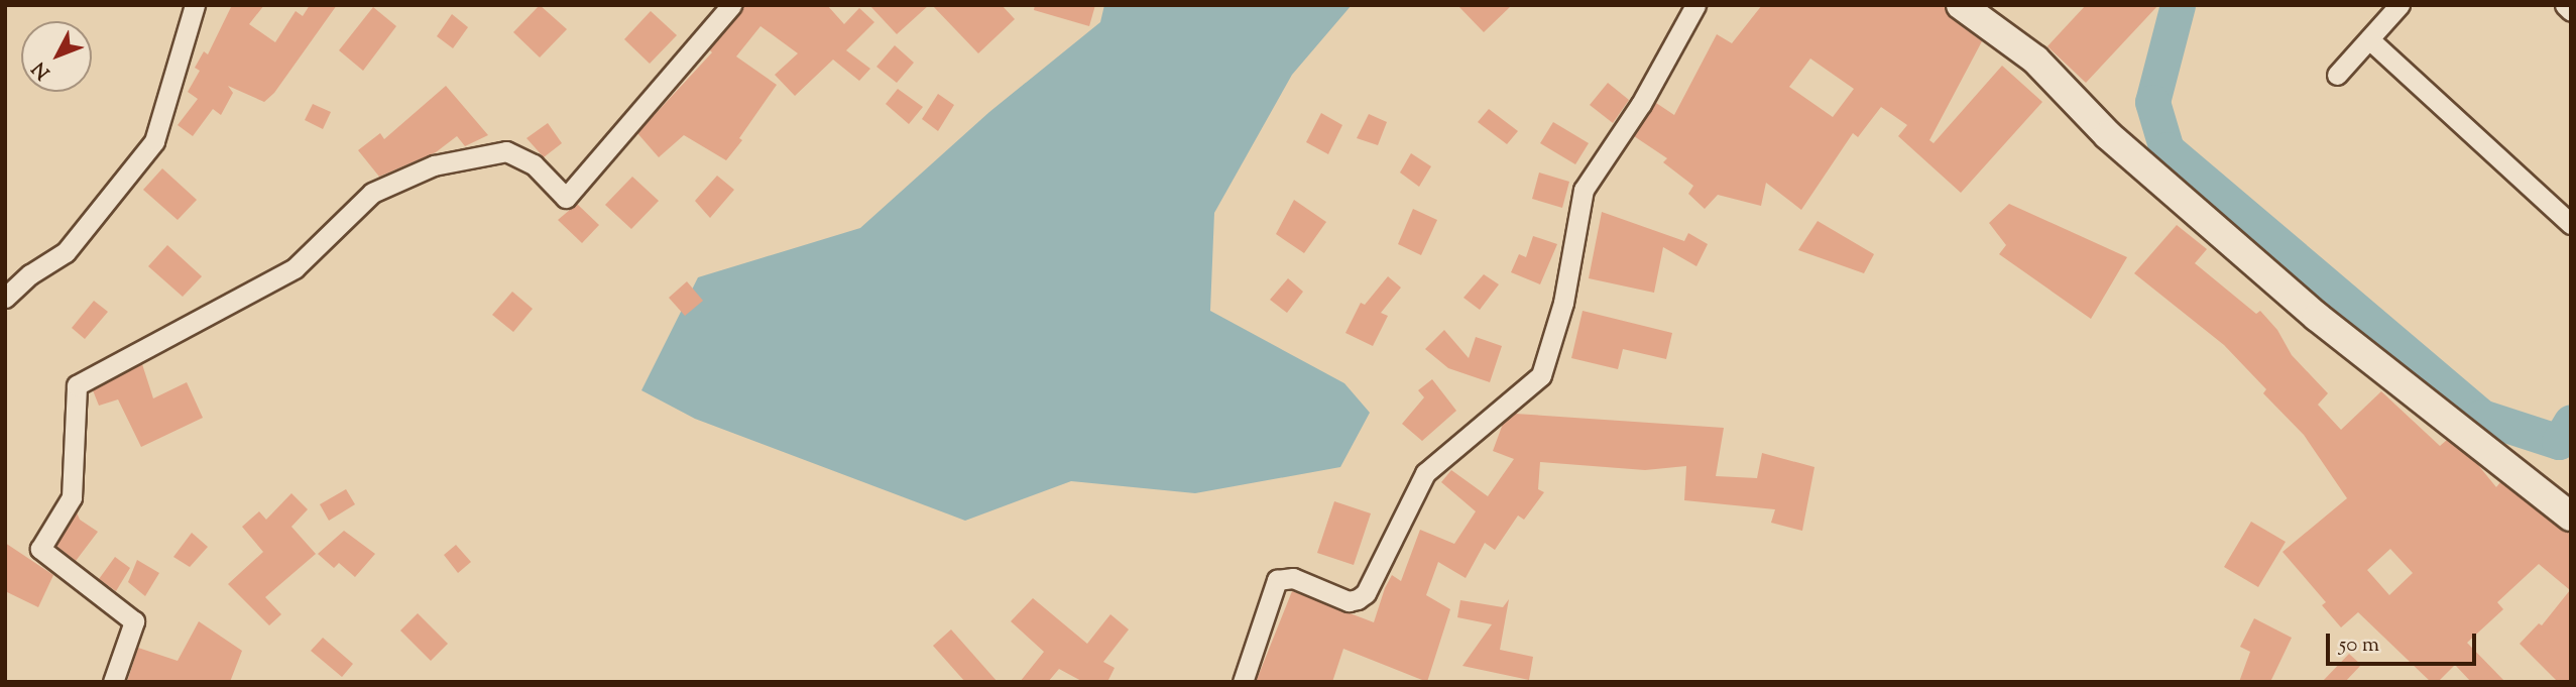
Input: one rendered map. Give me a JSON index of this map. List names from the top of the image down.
{
  "scale_bar": "50 m",
  "north": "bottom left"
}
